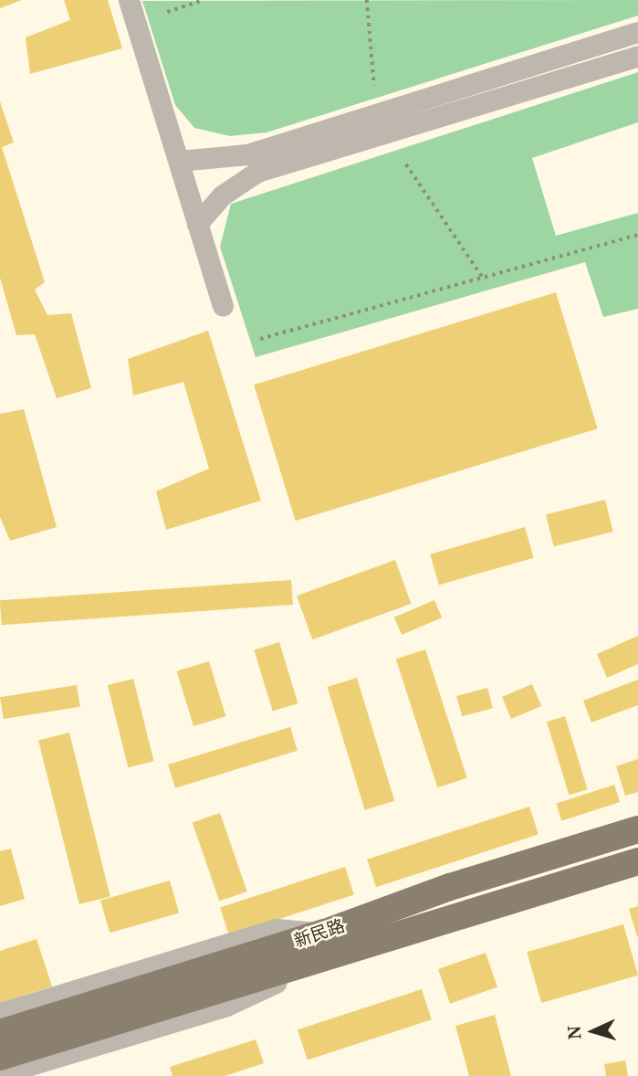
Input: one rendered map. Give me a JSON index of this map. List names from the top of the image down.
{
  "streets": {
    "main road": ["新民路"]
  },
  "north": "left"
}
